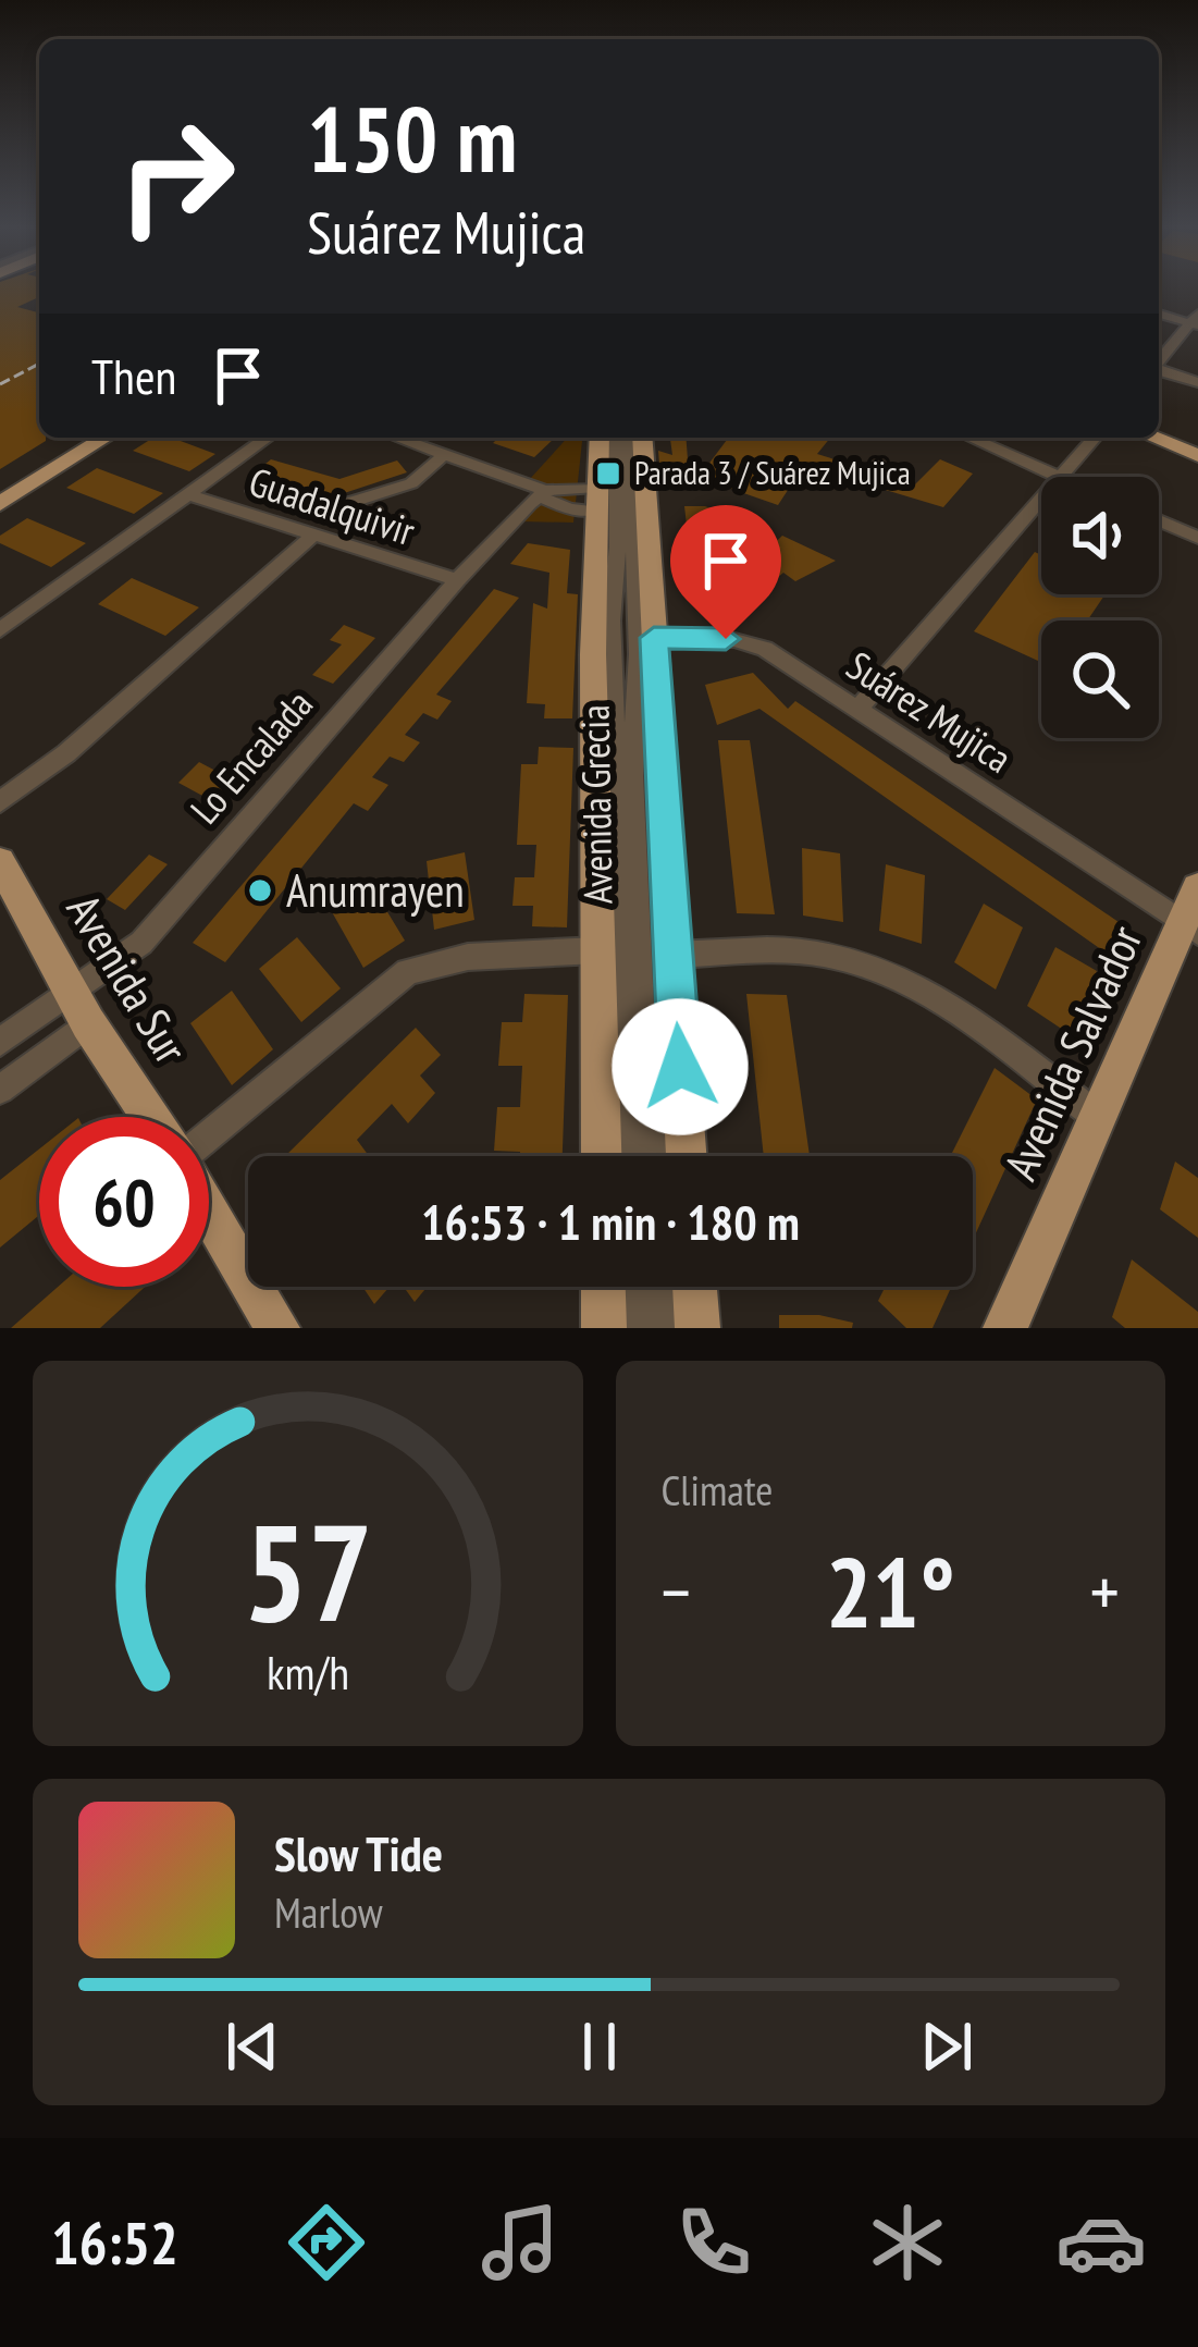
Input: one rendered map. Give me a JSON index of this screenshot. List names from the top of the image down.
{
  "streets": {
    "main road": ["Avenida Grecia", "Avenida Sur", "Avenida Salvador"],
    "street": ["Guadalquivir", "Suárez Mujica", "Lo Encalada"]
  },
  "crossings": [
    ["Guadalquivir", "Lo Encalada"],
    ["Suárez Mujica", "Avenida Grecia"],
    ["Suárez Mujica", "Avenida Salvador"],
    ["Lo Encalada", "Avenida Sur"]
  ],
  "places": {
    "transit": ["Parada 3 / Suárez Mujica"],
    "other": ["Anumrayen"]
  },
  "page": {
    "turn": ["150 m", "Suárez Mujica"],
    "then": "Then",
    "limit": "60",
    "trip": "16:53 · 1 min · 180 m",
    "tile": "Climate",
    "heat": ["−", "21°", "+"],
    "song": ["Slow Tide", "Marlow"],
    "tabs": "16:52",
    "gauge": ["57", "km/h"]
  }
}
